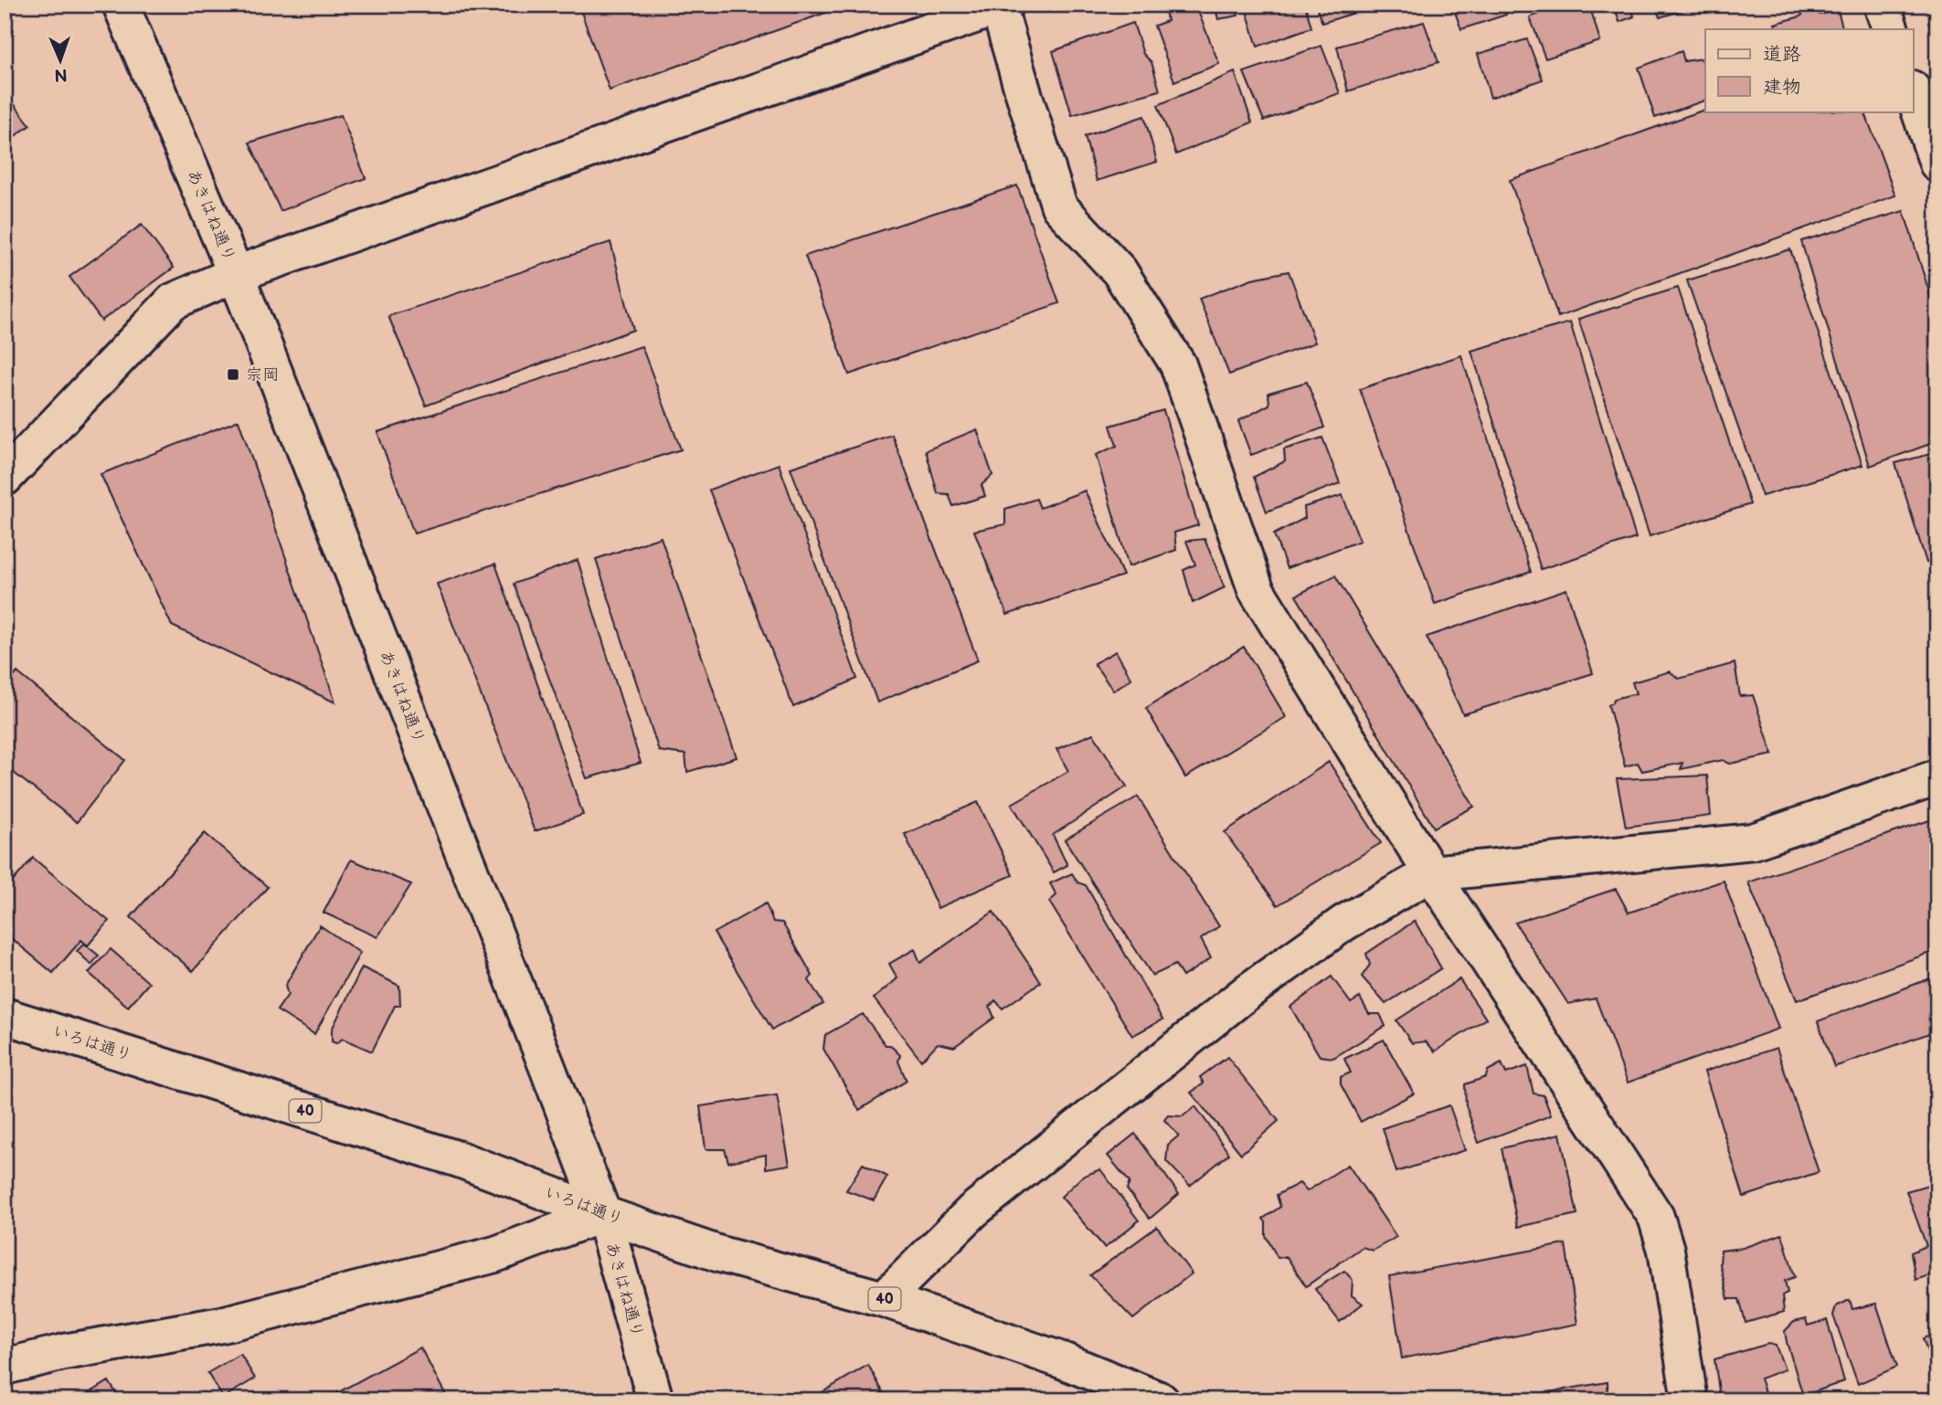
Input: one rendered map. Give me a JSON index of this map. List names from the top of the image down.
{
  "streets": {
    "street": ["あきはね通り", "いろは通り", "40"]
  },
  "crossings": [
    ["あきはね通り", "いろは通り"]
  ],
  "places": {
    "transit": ["宗岡"]
  },
  "legend": ["道路", "建物"],
  "north": "bottom"
}
